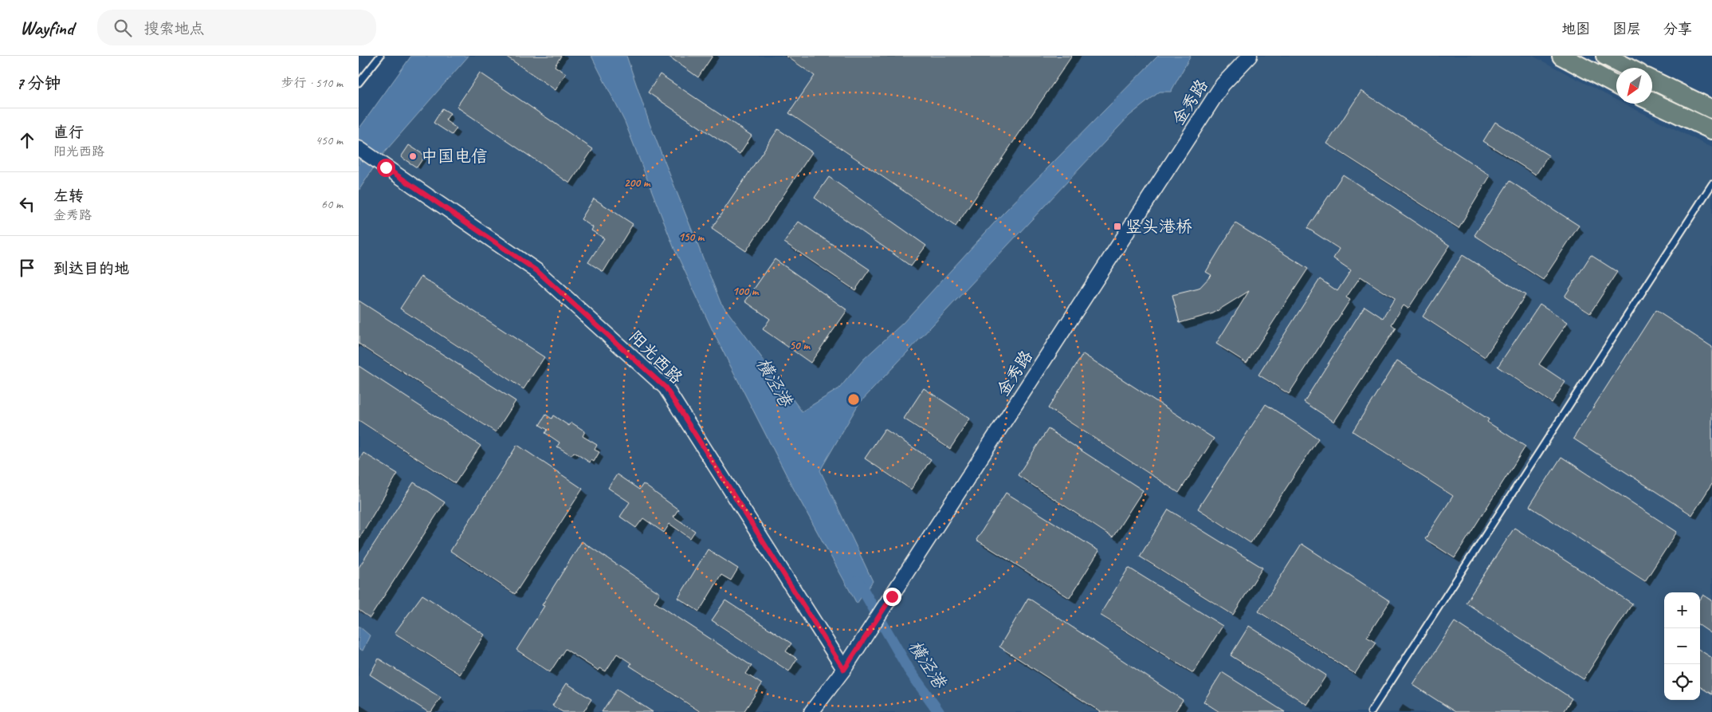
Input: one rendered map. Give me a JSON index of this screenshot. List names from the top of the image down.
{
  "streets": {
    "street": ["金秀路", "阳光西路"]
  },
  "crossings": [
    ["金秀路", "阳光西路"]
  ],
  "water": ["横泾港"],
  "places": {
    "other": ["中国电信"],
    "transit": ["竖头港桥"]
  },
  "north": "bottom left",
  "page": {
    "header": "Wayfind",
    "search": "搜索地点",
    "nav": ["地图", "图层", "分享"],
    "heading": ["7 分钟", "步行 · 510 m"],
    "list": [
      ["直行", "阳光西路", "450 m"],
      ["左转", "金秀路", "60 m"],
      "到达目的地"
    ],
    "map_buttons": ["+", "−"]
  },
  "rings": [
    "200 m",
    "150 m",
    "100 m",
    "50 m"
  ]
}
